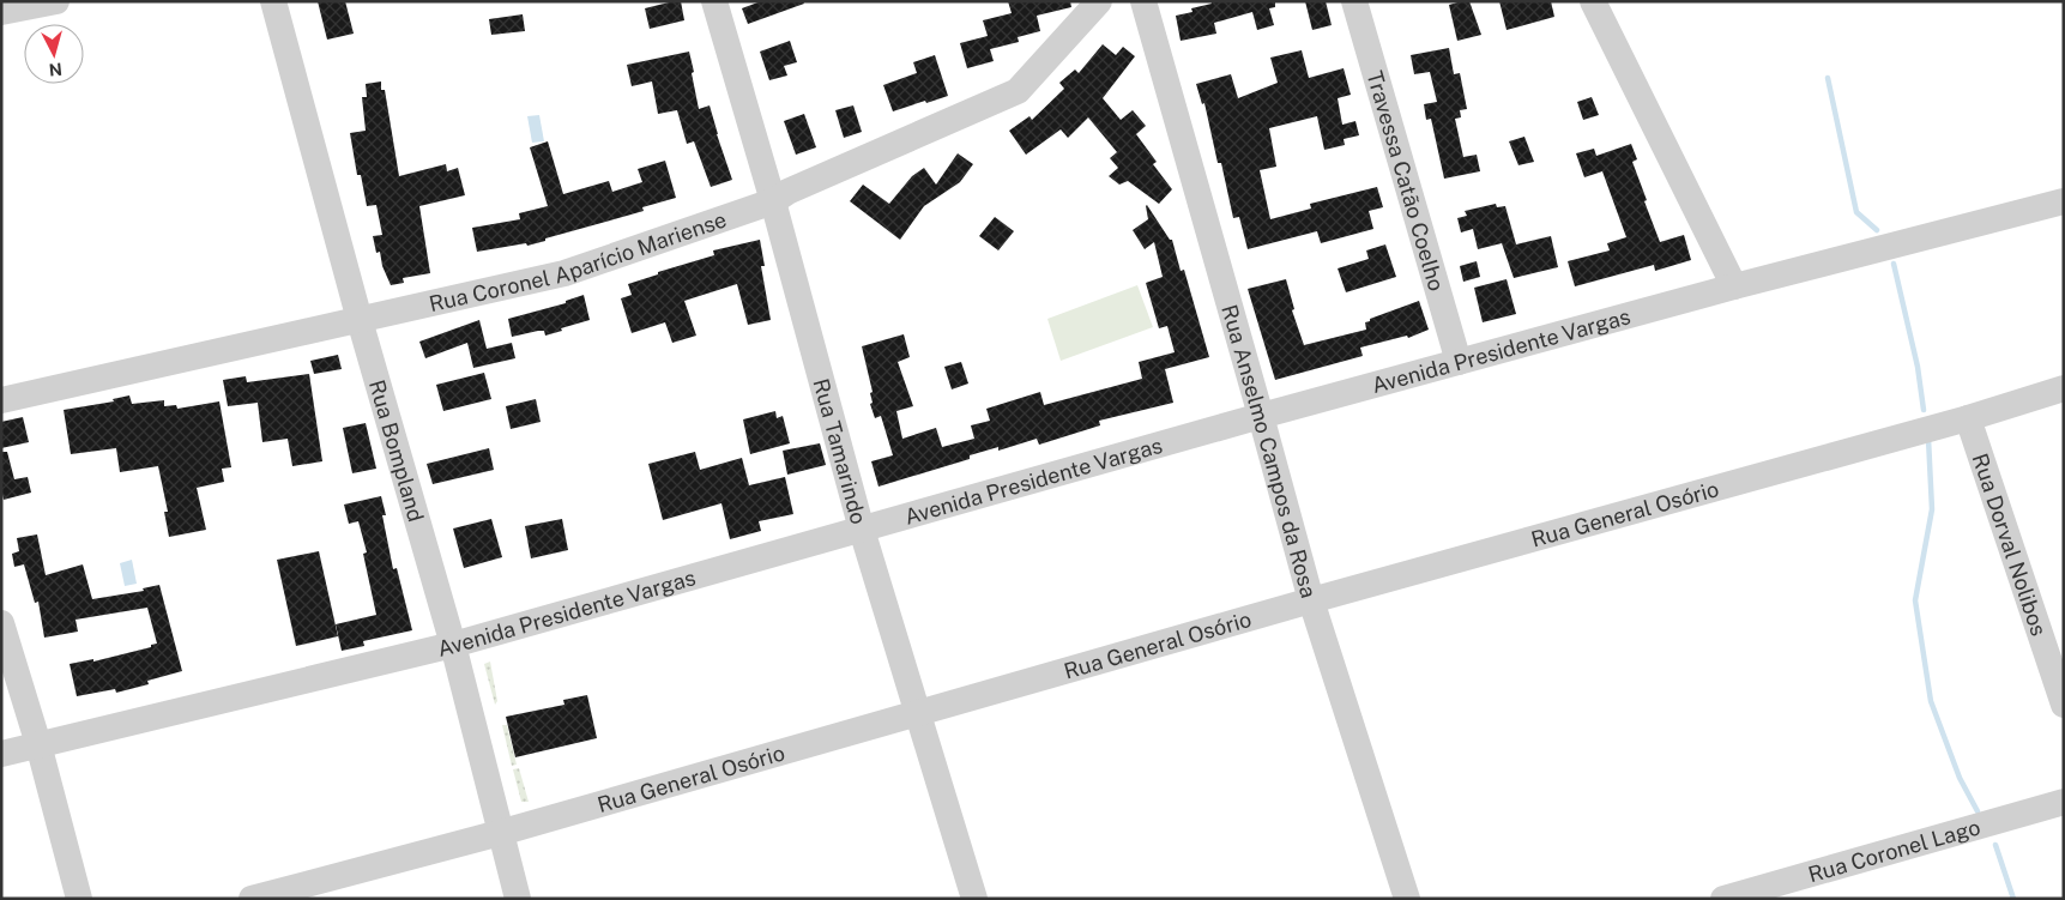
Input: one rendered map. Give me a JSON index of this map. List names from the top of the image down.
{
  "streets": {
    "street": [
      "Travessa Catão Coelho",
      "Rua Coronel Aparício Mariense",
      "Avenida Presidente Vargas",
      "Rua Bompland",
      "Rua Tamarindo",
      "Rua Anselmo Campos da Rosa",
      "Rua General Osório",
      "Rua Dorval Nolibos",
      "Rua Coronel Lago"
    ]
  },
  "crossings": [
    ["Travessa Catão Coelho", "Avenida Presidente Vargas"],
    ["Rua Coronel Aparício Mariense", "Rua Bompland"],
    ["Rua Coronel Aparício Mariense", "Rua Tamarindo"],
    ["Avenida Presidente Vargas", "Rua Bompland"],
    ["Avenida Presidente Vargas", "Rua Tamarindo"],
    ["Avenida Presidente Vargas", "Rua Anselmo Campos da Rosa"],
    ["Rua Bompland", "Rua General Osório"],
    ["Rua Tamarindo", "Rua General Osório"],
    ["Rua Anselmo Campos da Rosa", "Rua General Osório"],
    ["Rua General Osório", "Rua Dorval Nolibos"]
  ],
  "north": "bottom"
}
